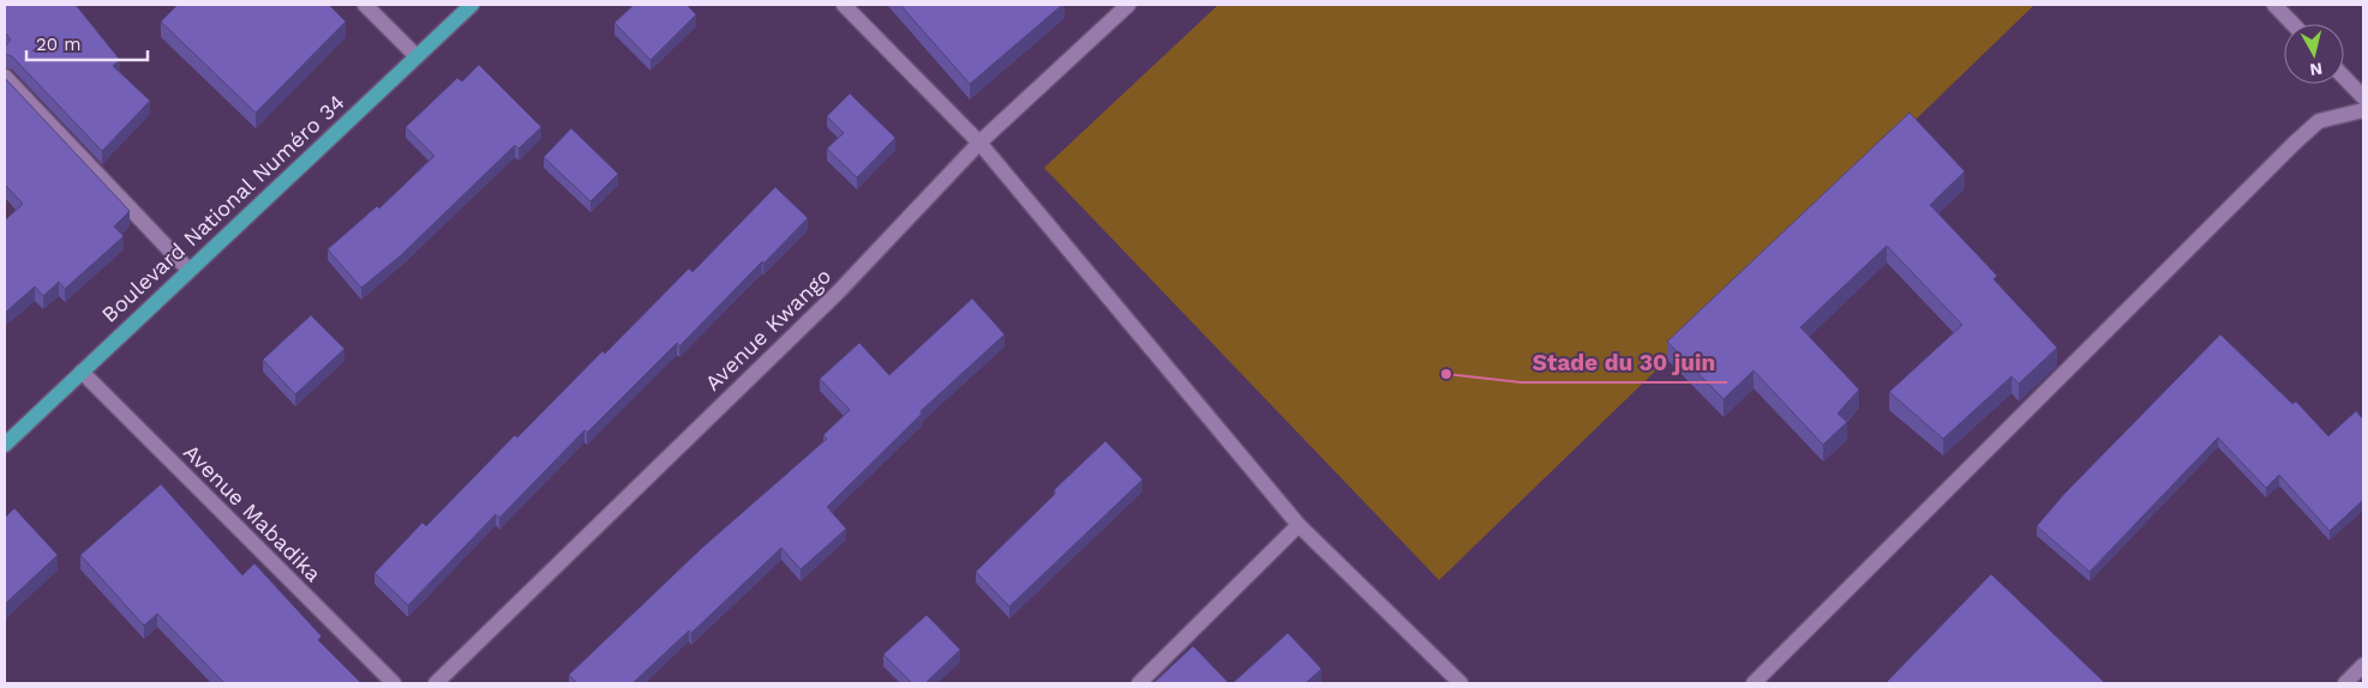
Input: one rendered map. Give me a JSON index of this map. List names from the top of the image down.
{
  "streets": {
    "main road": ["Boulevard National Numéro 34"],
    "street": ["Avenue Kwango", "Avenue Mabadika"]
  },
  "crossings": [
    ["Boulevard National Numéro 34", "Avenue Mabadika"]
  ],
  "places": ["Stade du 30 juin"],
  "scale_bar": "20 m",
  "north": "bottom"
}
